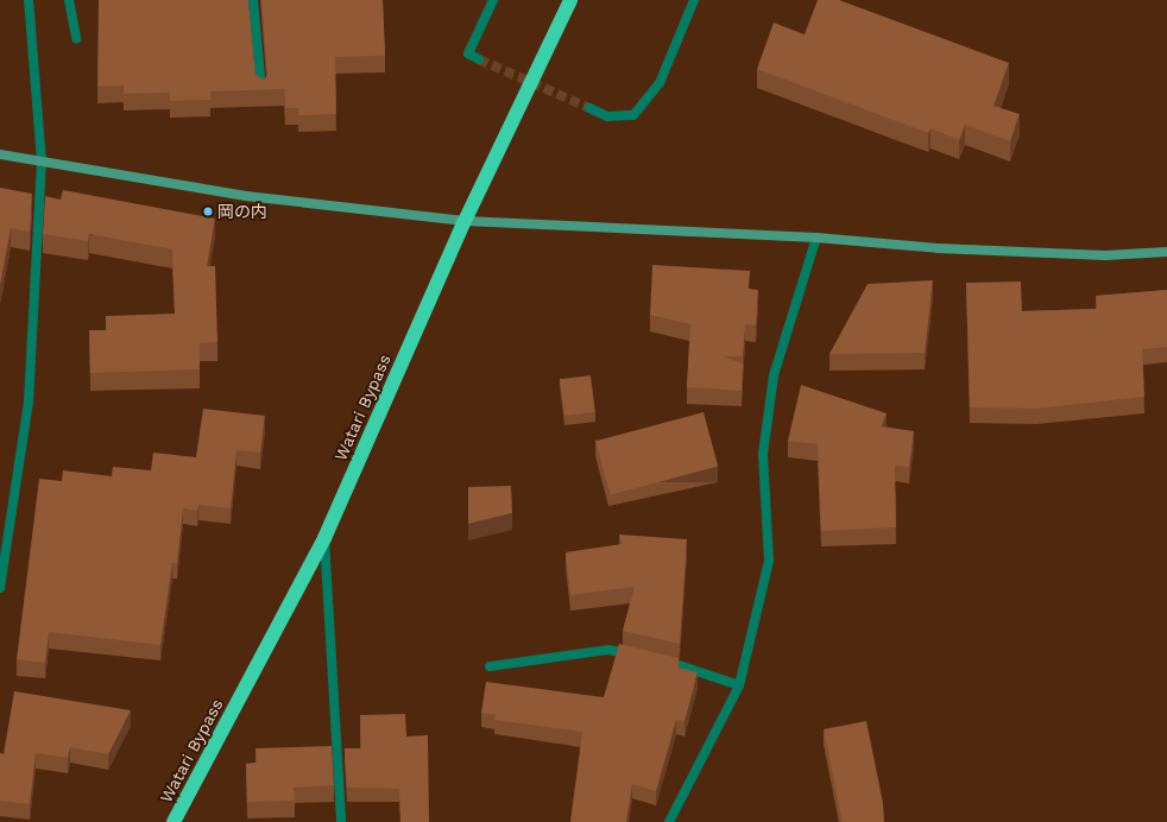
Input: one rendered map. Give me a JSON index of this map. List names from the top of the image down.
{
  "streets": {
    "highway": ["Watari Bypass"]
  },
  "places": ["岡の内"]
}
